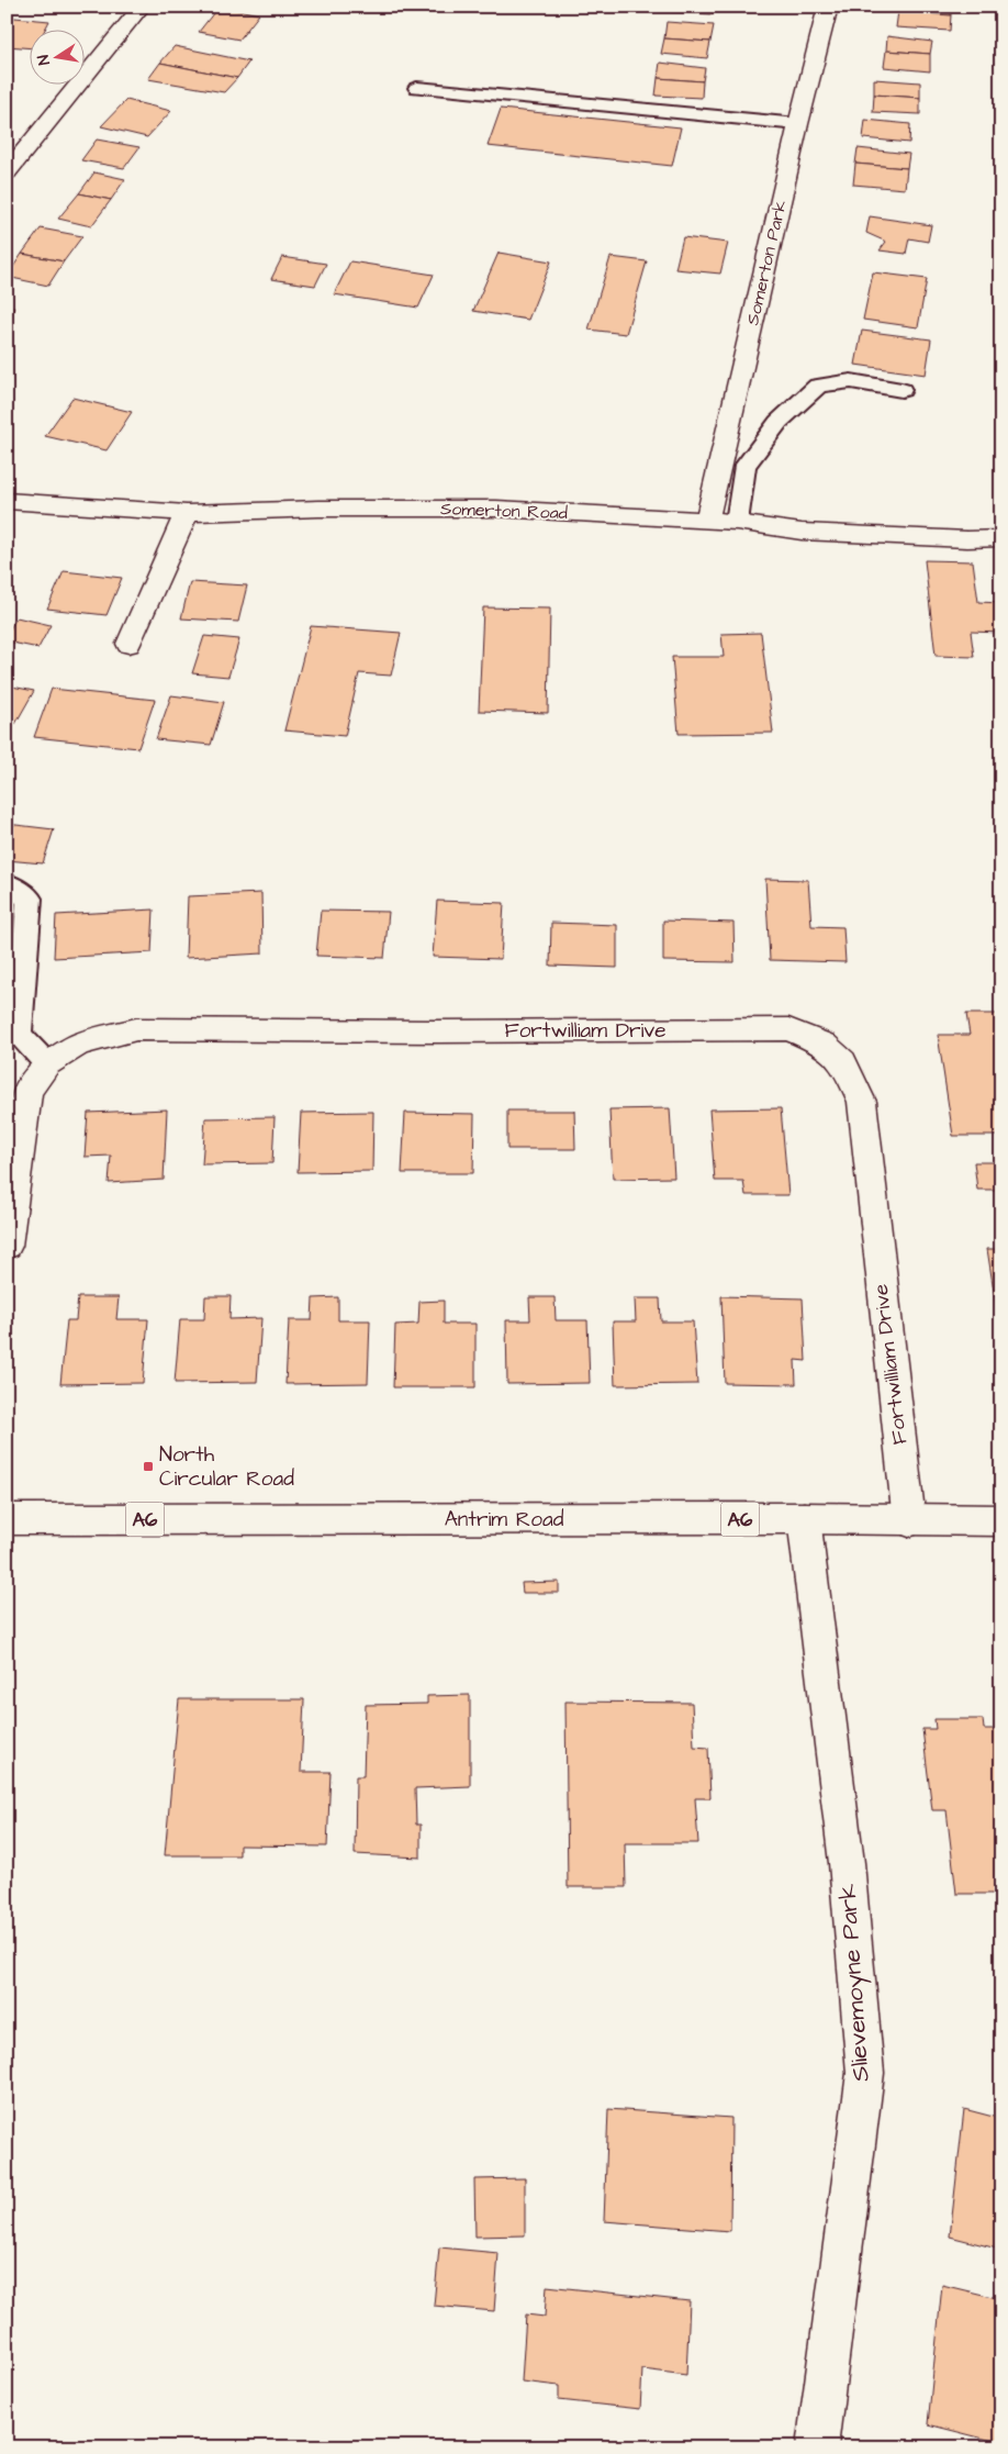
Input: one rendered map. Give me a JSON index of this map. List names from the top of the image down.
{
  "streets": {
    "street": [
      "Somerton Park",
      "Somerton Road",
      "Fortwilliam Drive",
      "A6",
      "Antrim Road",
      "Slievemoyne Park"
    ]
  },
  "crossings": [
    ["Somerton Park", "Somerton Road"],
    ["Fortwilliam Drive", "Antrim Road"],
    ["Antrim Road", "Slievemoyne Park"]
  ],
  "places": {
    "transit": ["North Circular Road"]
  },
  "north": "left"
}
